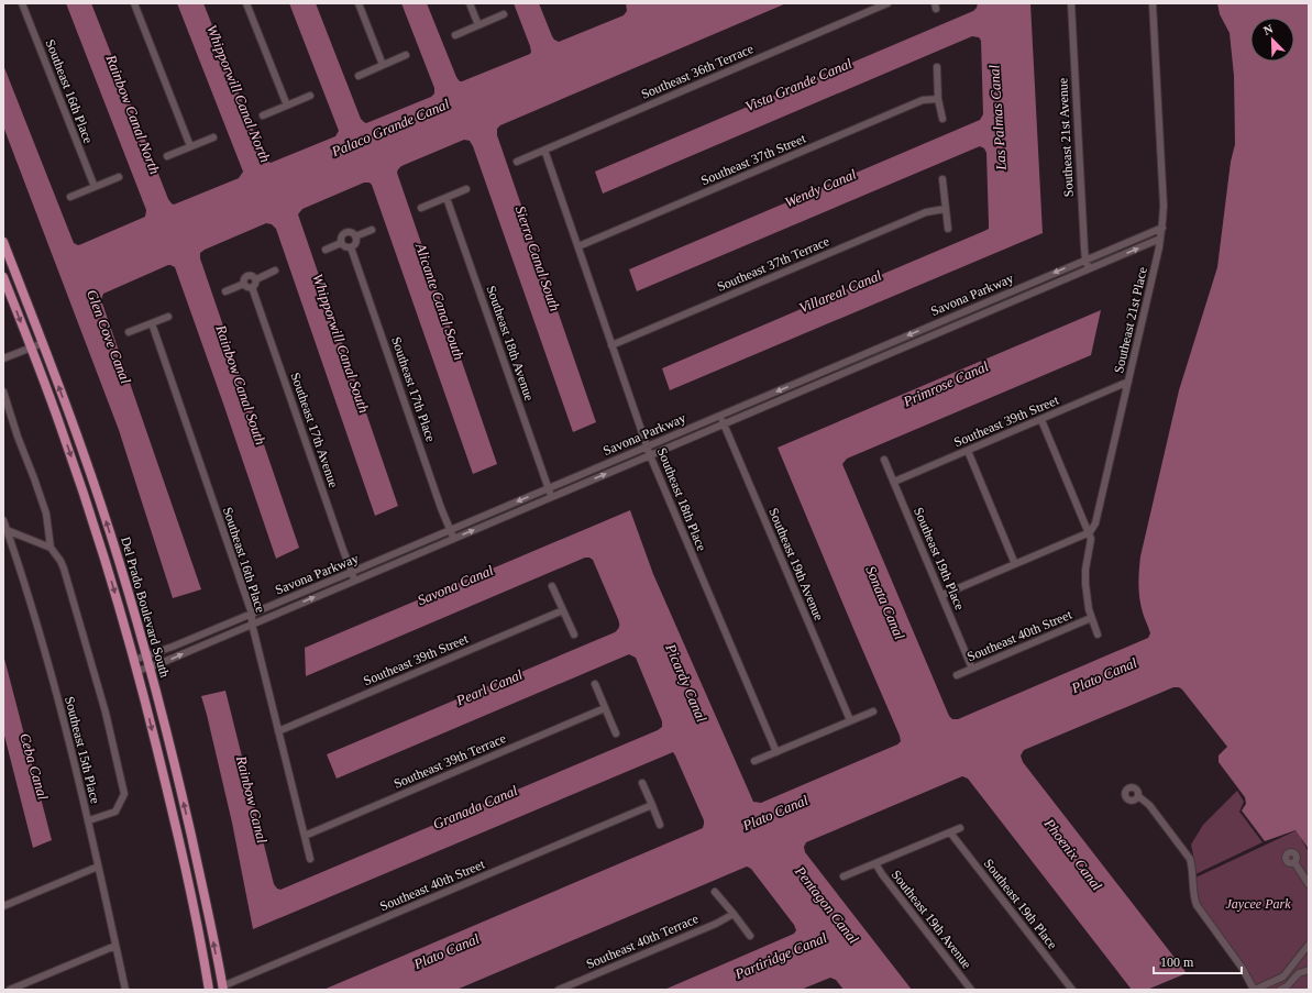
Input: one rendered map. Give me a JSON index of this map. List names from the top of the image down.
{
  "streets": {
    "main road": ["Del Prado Boulevard South"],
    "street": [
      "Southeast 36th Terrace",
      "Southeast 16th Place",
      "Southeast 21st Avenue",
      "Southeast 37th Street",
      "Southeast 37th Terrace",
      "Savona Parkway",
      "Southeast 21st Place",
      "Southeast 18th Avenue",
      "Southeast 17th Place",
      "Southeast 39th Street",
      "Southeast 17th Avenue",
      "Southeast 18th Place",
      "Southeast 19th Place",
      "Southeast 19th Avenue",
      "Southeast 40th Street",
      "Southeast 15th Place",
      "Southeast 39th Terrace",
      "Southeast 40th Terrace"
    ]
  },
  "crossings": [
    ["Southeast 36th Terrace", "Southeast 18th Place"],
    ["Southeast 16th Place", "Savona Parkway"],
    ["Southeast 16th Place", "Southeast 39th Street"],
    ["Southeast 16th Place", "Southeast 39th Terrace"],
    ["Southeast 21st Avenue", "Savona Parkway"],
    ["Southeast 37th Street", "Southeast 18th Place"],
    ["Southeast 37th Terrace", "Southeast 18th Place"],
    ["Savona Parkway", "Southeast 21st Place"],
    ["Savona Parkway", "Southeast 18th Avenue"],
    ["Savona Parkway", "Southeast 17th Place"],
    ["Savona Parkway", "Southeast 17th Avenue"],
    ["Savona Parkway", "Southeast 18th Place"],
    ["Savona Parkway", "Southeast 19th Avenue"],
    ["Savona Parkway", "Del Prado Boulevard South"],
    ["Southeast 21st Place", "Southeast 39th Street"],
    ["Southeast 21st Place", "Southeast 40th Street"],
    ["Southeast 39th Street", "Southeast 19th Place"],
    ["Southeast 19th Place", "Southeast 40th Street"],
    ["Del Prado Boulevard South", "Southeast 40th Street"]
  ],
  "water": [
    "Vista Grande Canal",
    "Whipporwill Canal North",
    "Rainbow Canal North",
    "Las Palmas Canal",
    "Palaco Grande Canal",
    "Wendy Canal",
    "Sierra Canal South",
    "Villareal Canal",
    "Alicante Canal South",
    "Glen Cove Canal",
    "Whipporwill Canal South",
    "Primrose Canal",
    "Rainbow Canal South",
    "Savona Canal",
    "Sonata Canal",
    "Plato Canal",
    "Picardy Canal",
    "Pearl Canal",
    "Ceba Canal",
    "Rainbow Canal",
    "Granada Canal",
    "Phoenix Canal",
    "Pentagon Canal",
    "Partiridge Canal"
  ],
  "parks": ["Jaycee Park"],
  "scale_bar": "100 m",
  "north": "top left"
}
